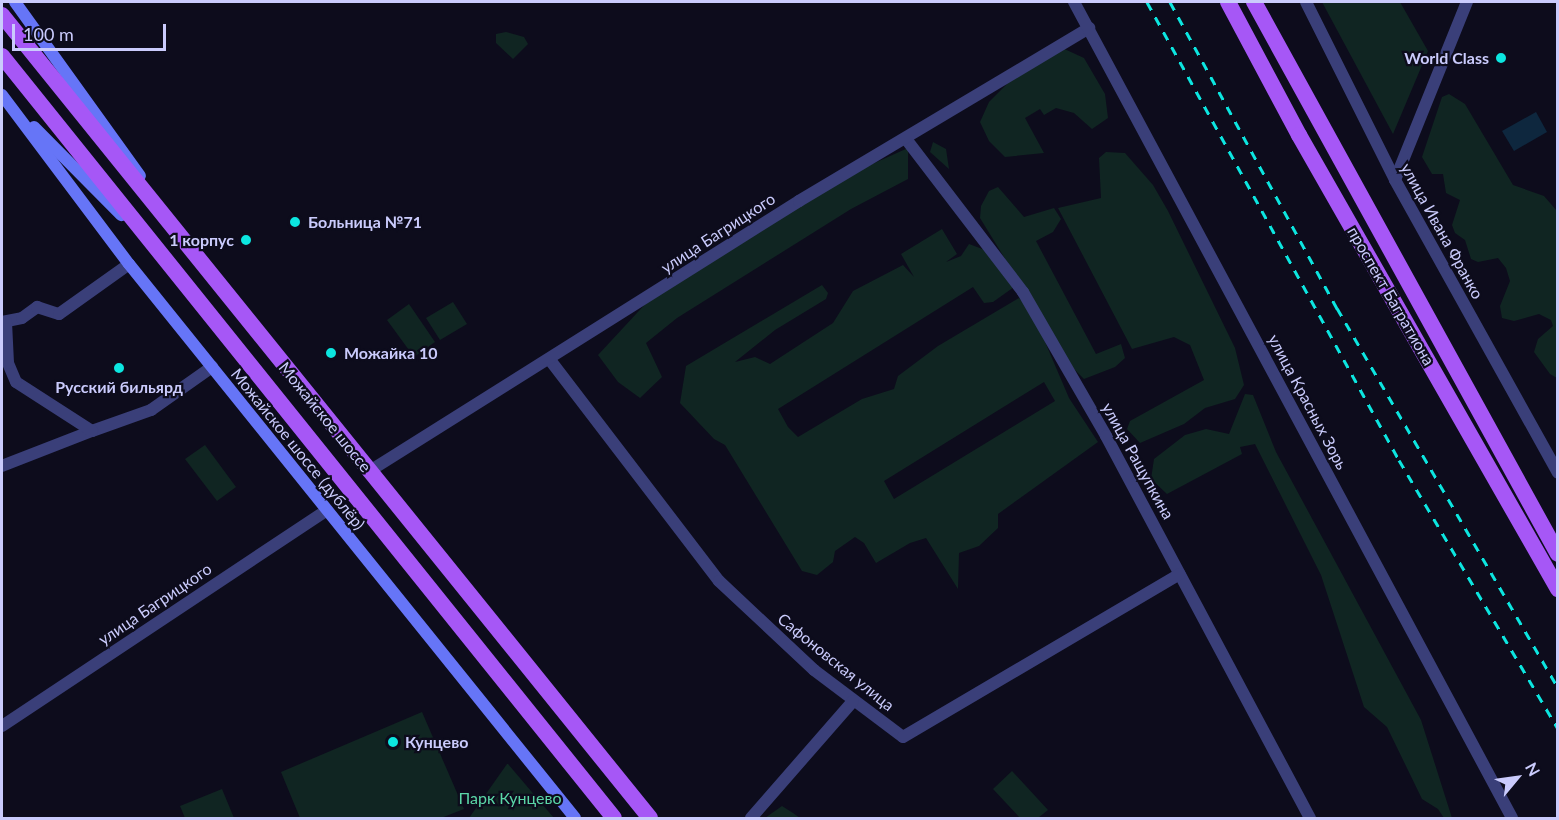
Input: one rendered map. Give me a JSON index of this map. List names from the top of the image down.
{
  "streets": {
    "main road": ["проспект Багратиона", "Можайское шоссе", "Можайское шоссе (дублёр)"],
    "street": [
      "улица Ивана Франко",
      "улица Багрицкого",
      "улица Красных Зорь",
      "улица Ращупкина",
      "Сафоновская улица"
    ]
  },
  "crossings": [
    ["улица Багрицкого", "улица Красных Зорь"],
    ["улица Багрицкого", "Можайское шоссе"],
    ["улица Багрицкого", "Можайское шоссе (дублёр)"],
    ["улица Багрицкого", "улица Ращупкина"],
    ["улица Багрицкого", "Сафоновская улица"],
    ["улица Ращупкина", "Сафоновская улица"]
  ],
  "parks": ["Парк Кунцево"],
  "places": [
    "World Class",
    "Больница №71",
    "1 корпус",
    "Можайка 10",
    "Русский бильярд",
    "Кунцево"
  ],
  "scale_bar": "100 m",
  "north": "top right"
}
